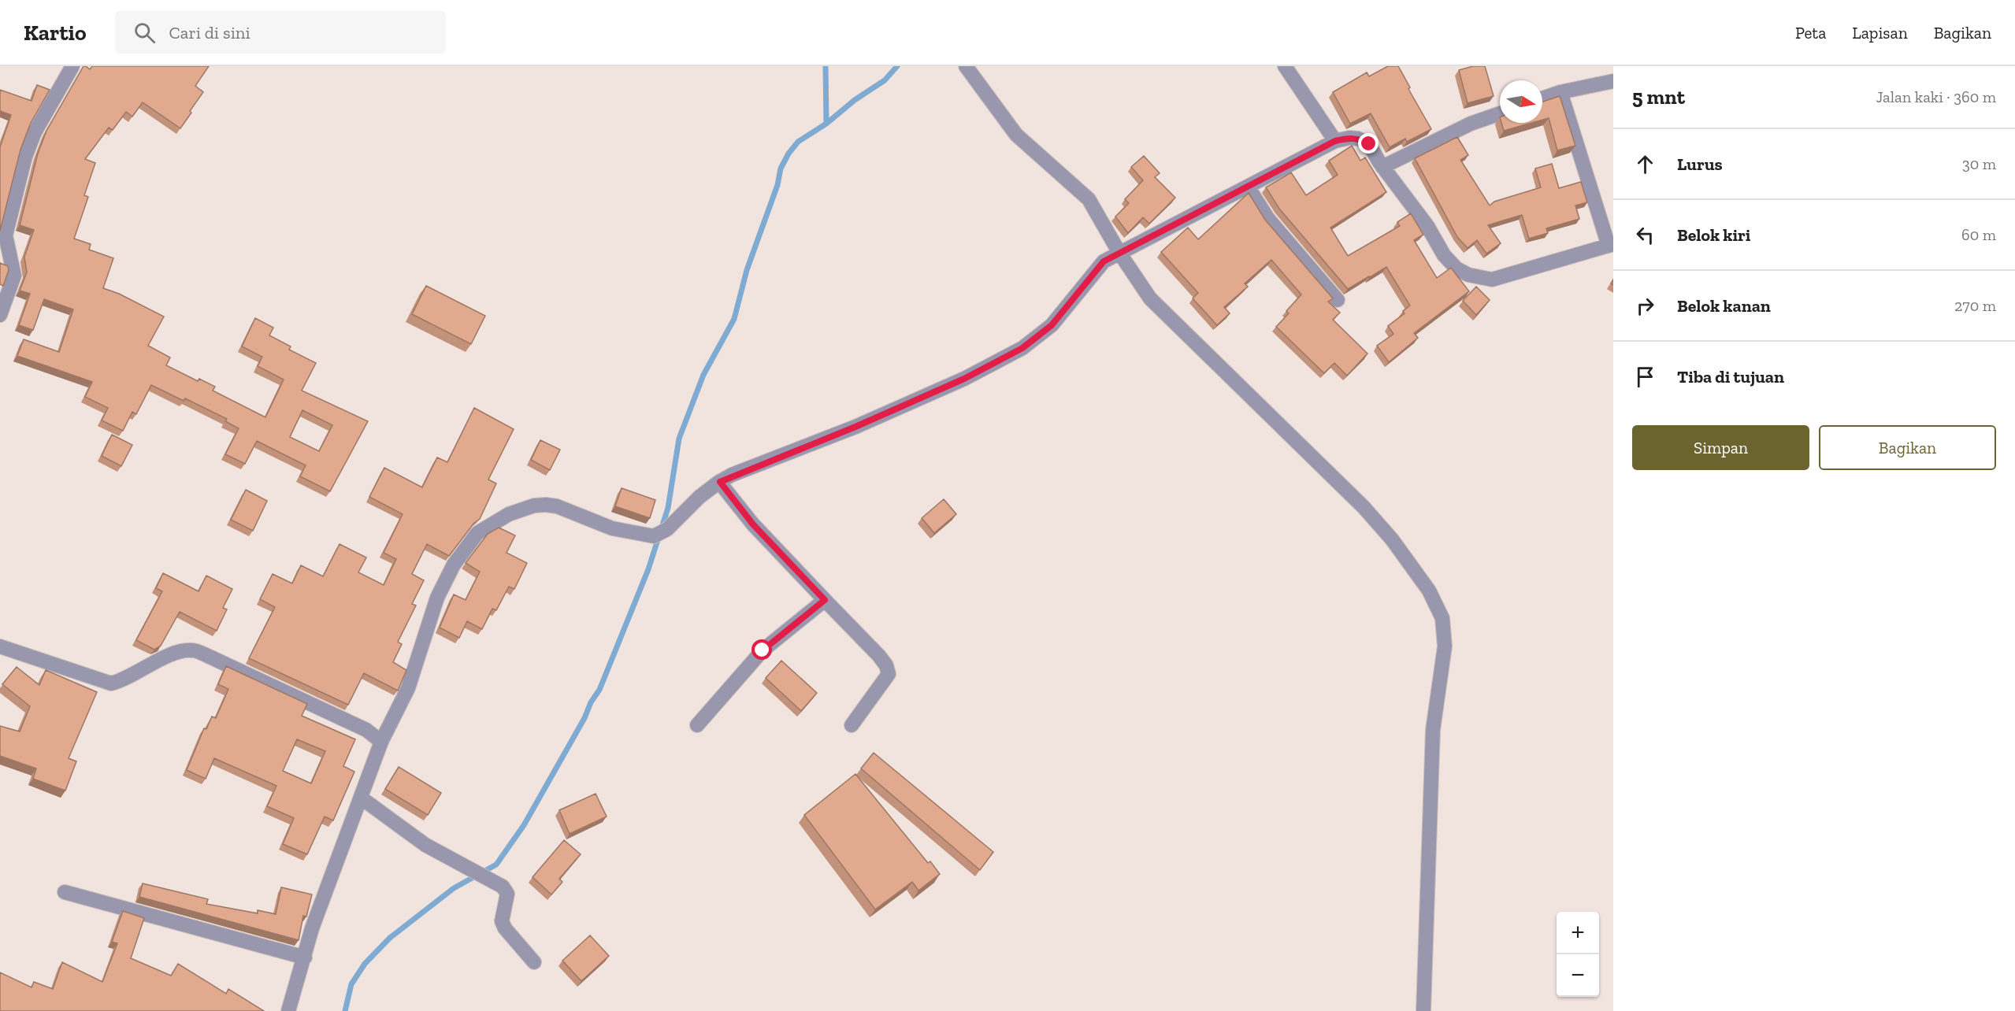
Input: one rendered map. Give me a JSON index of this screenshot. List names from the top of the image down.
{
  "north": "right",
  "page": {
    "header": "Kartio",
    "search": "Cari di sini",
    "nav": ["Peta", "Lapisan", "Bagikan"],
    "heading": ["5 mnt", "Jalan kaki · 360 m"],
    "list": [
      ["Lurus", "30 m"],
      ["Belok kiri", "60 m"],
      ["Belok kanan", "270 m"],
      "Tiba di tujuan"
    ],
    "buttons": ["Simpan", "Bagikan"],
    "map_buttons": ["+", "−"]
  }
}
